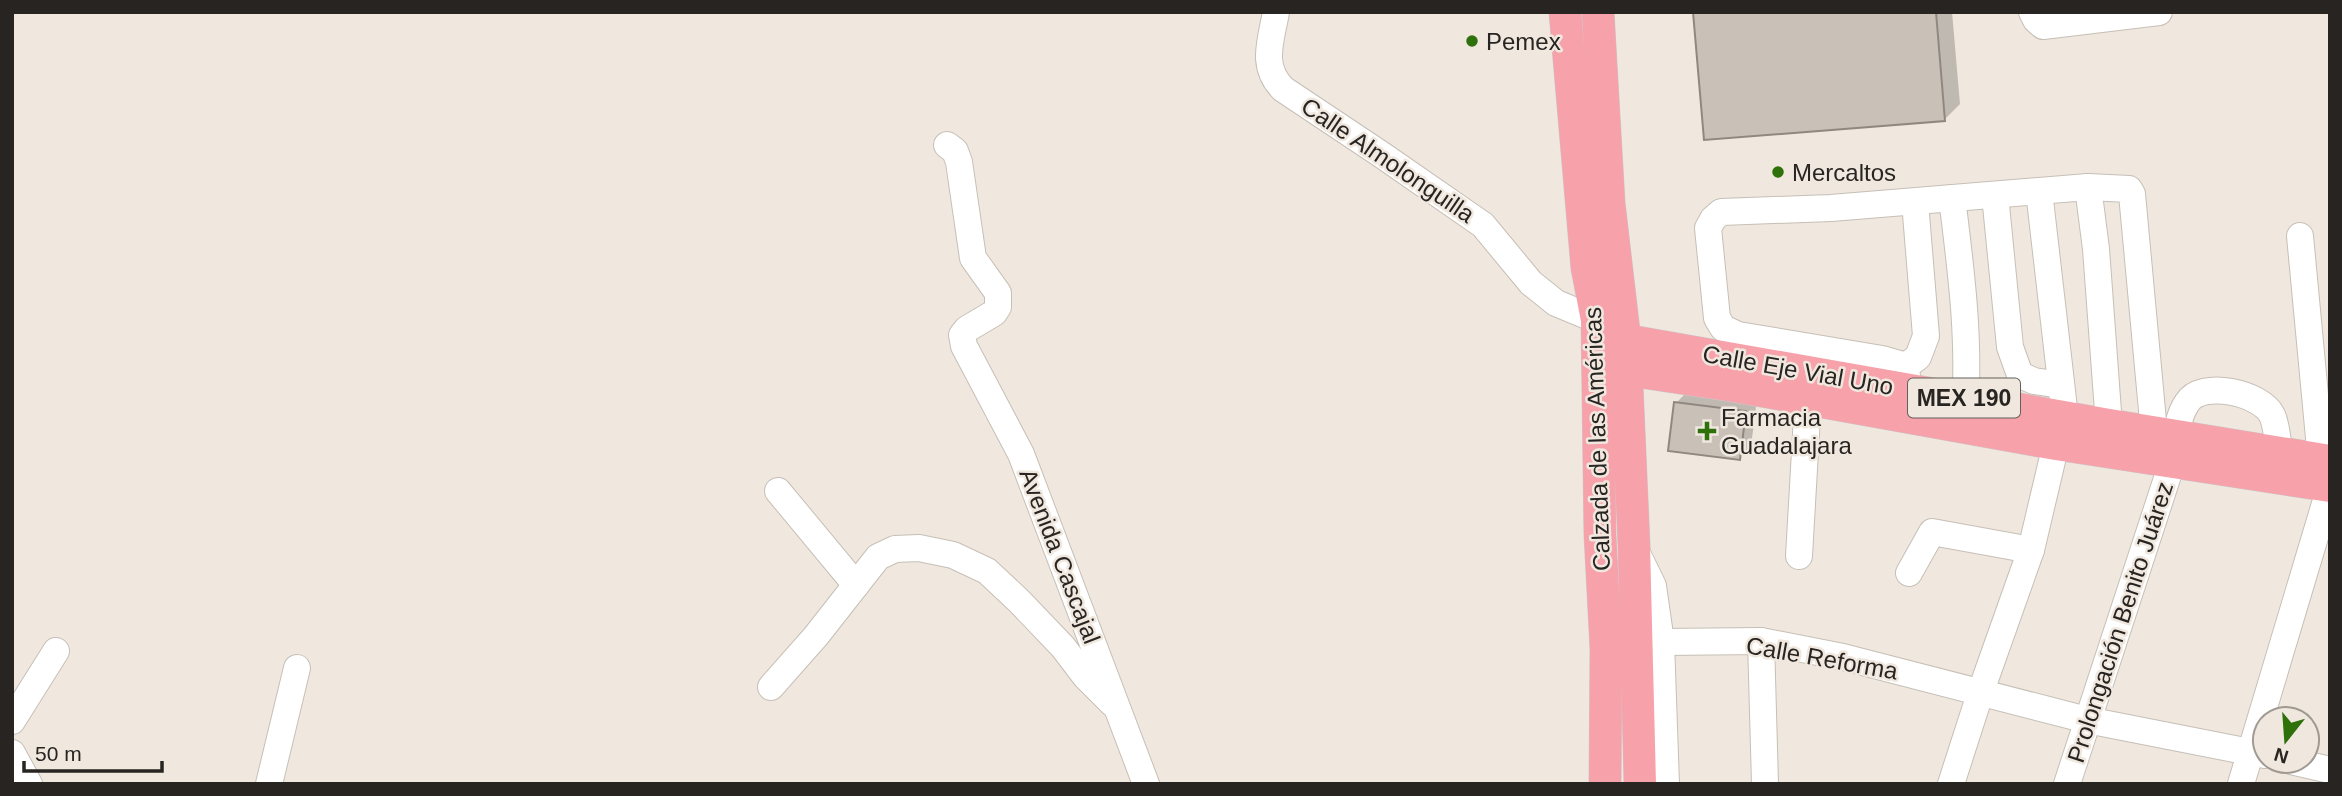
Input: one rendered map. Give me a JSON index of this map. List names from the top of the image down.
{
  "streets": {
    "main road": ["Calle Eje Vial Uno", "MEX 190", "Calzada de las Américas"],
    "street": [
      "Calle Almolonguilla",
      "Avenida Cascajal",
      "Prolongación Benito Juárez",
      "Calle Reforma"
    ]
  },
  "crossings": [
    ["Calle Almolonguilla", "Calle Eje Vial Uno"],
    ["Calle Almolonguilla", "Calzada de las Américas"],
    ["Calle Eje Vial Uno", "Calzada de las Américas"],
    ["Calle Eje Vial Uno", "Prolongación Benito Juárez"],
    ["Prolongación Benito Juárez", "Calle Reforma"]
  ],
  "places": {
    "other": ["Pemex", "Mercaltos"],
    "health": ["Farmacia Guadalajara"]
  },
  "scale_bar": "50 m",
  "north": "bottom"
}
